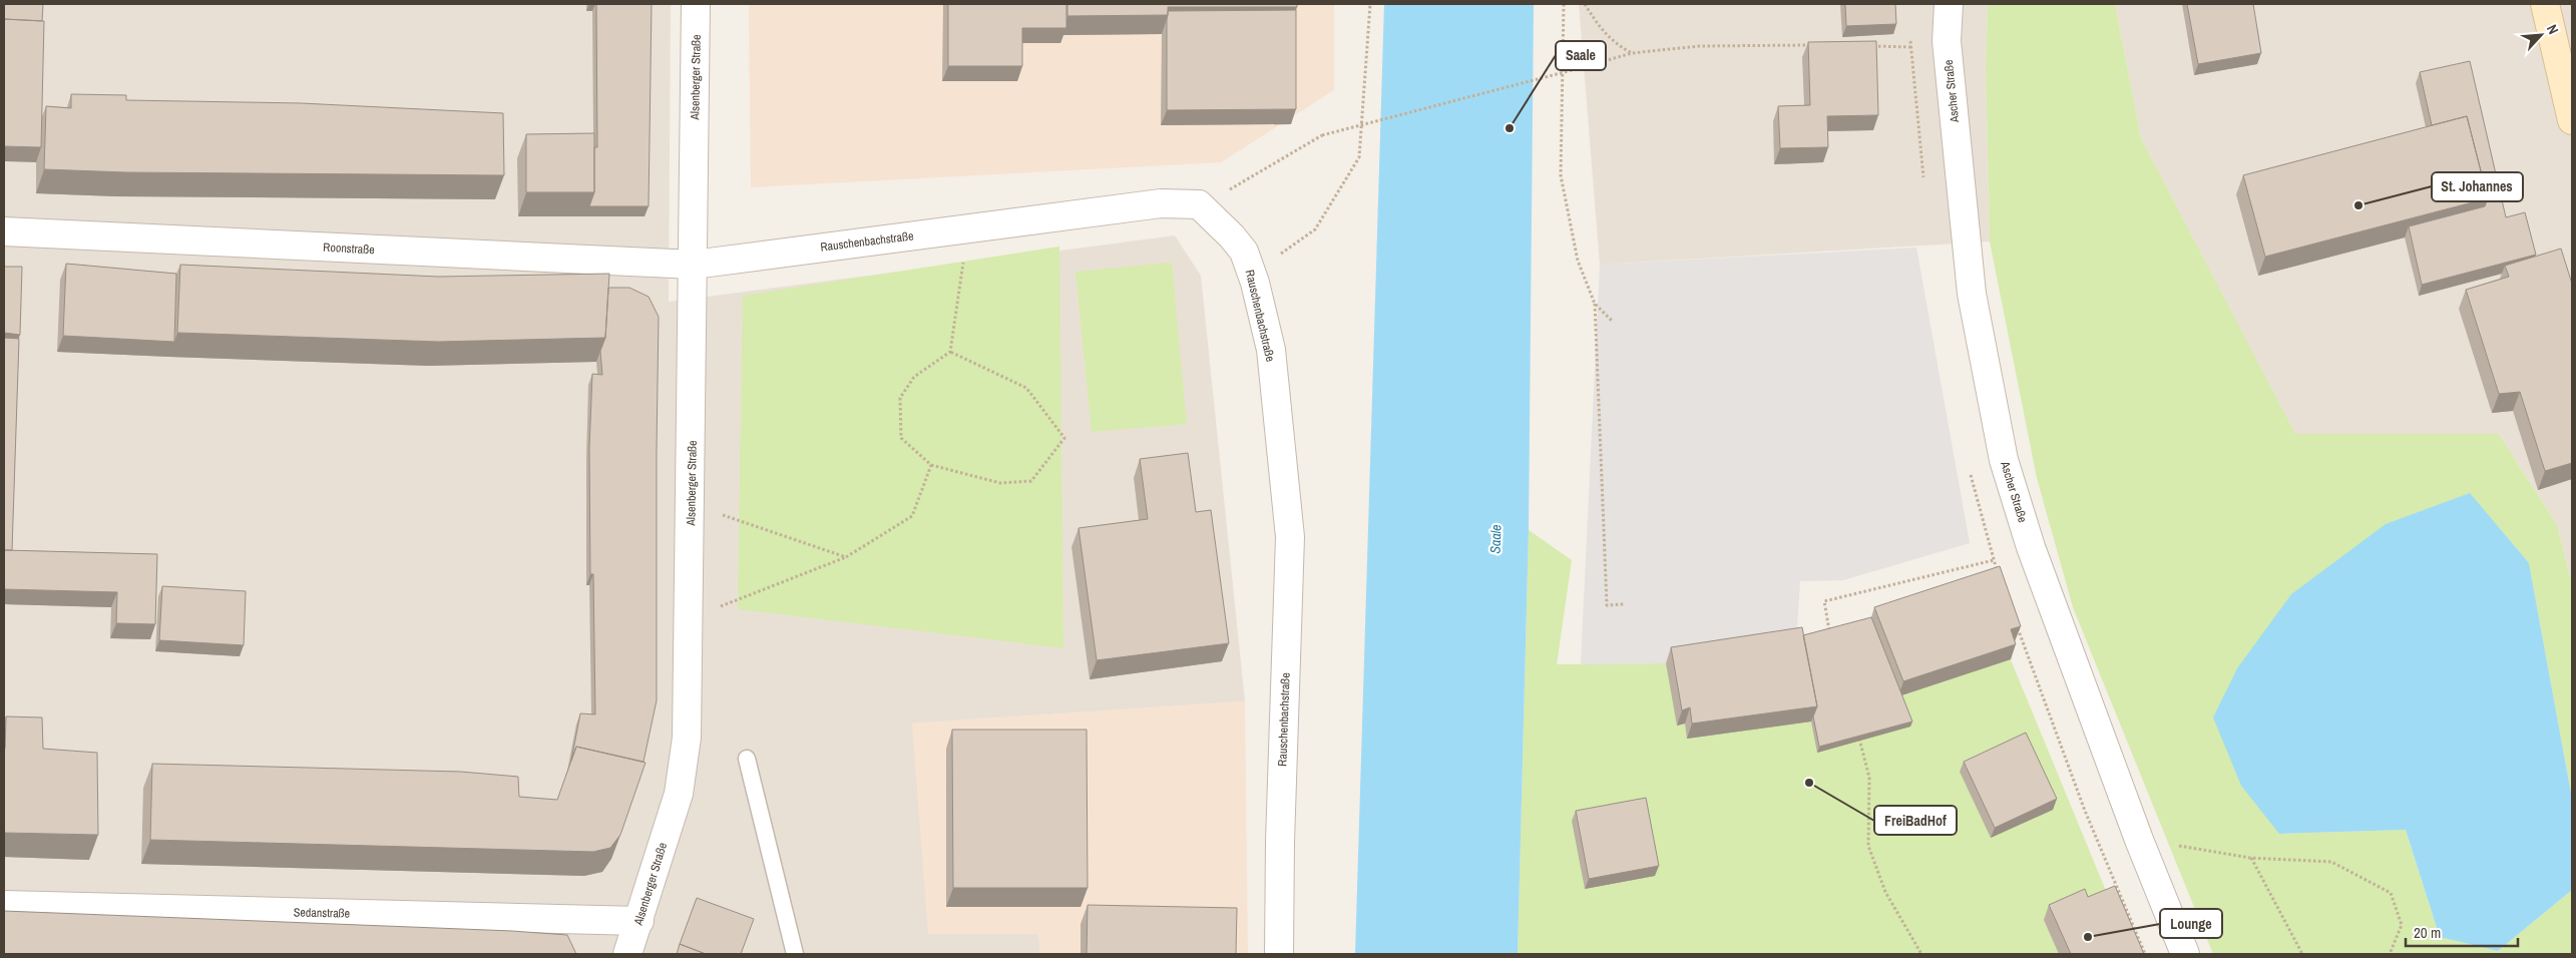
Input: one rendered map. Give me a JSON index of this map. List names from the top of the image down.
{
  "streets": {
    "street": [
      "Alsenberger Straße",
      "Ascher Straße",
      "Rauschenbachstraße",
      "Roonstraße",
      "Sedanstraße"
    ]
  },
  "crossings": [
    ["Alsenberger Straße", "Rauschenbachstraße"],
    ["Alsenberger Straße", "Roonstraße"],
    ["Alsenberger Straße", "Sedanstraße"],
    ["Rauschenbachstraße", "Roonstraße"]
  ],
  "water": ["Saale"],
  "places": [
    "Saale",
    "St. Johannes",
    "FreiBadHof",
    "Lounge"
  ],
  "scale_bar": "20 m",
  "north": "top right"
}
